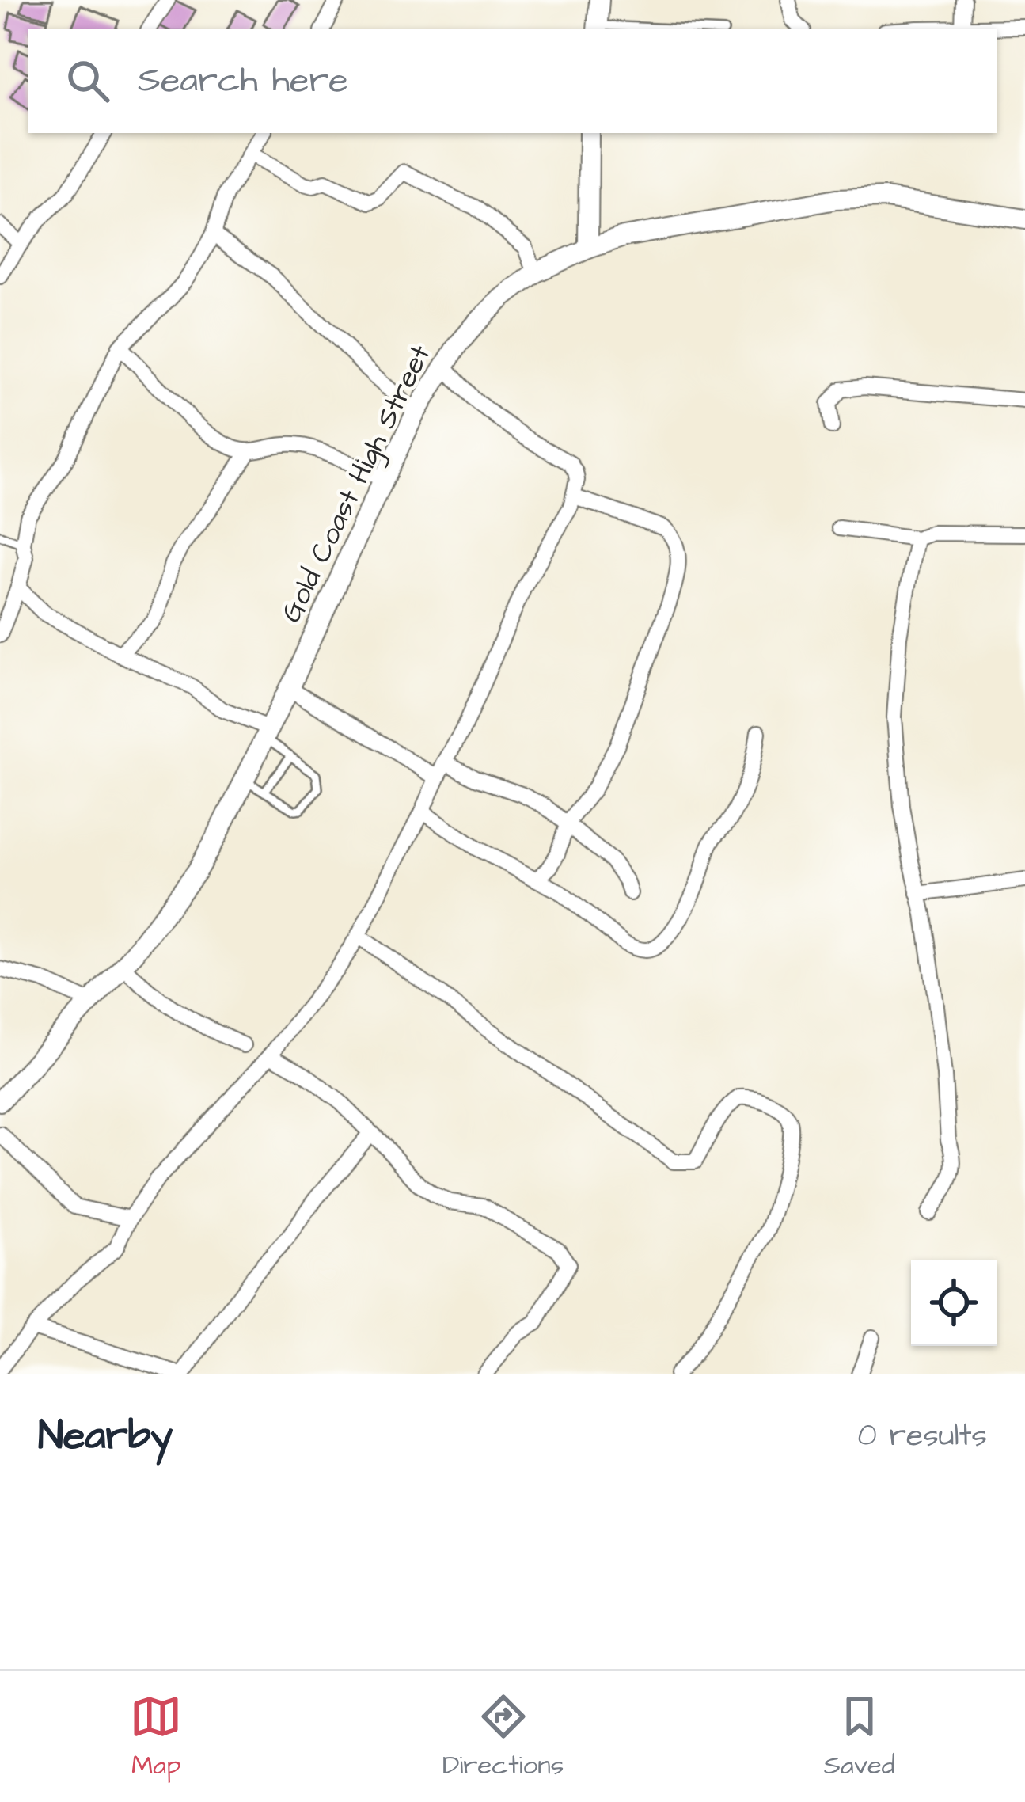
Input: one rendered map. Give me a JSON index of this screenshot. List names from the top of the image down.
{
  "streets": {
    "street": ["Gold Coast High Street"]
  },
  "page": {
    "search": "Search here",
    "heading": ["Nearby", "0 results"],
    "nav": ["Map", "Directions", "Saved"]
  }
}
